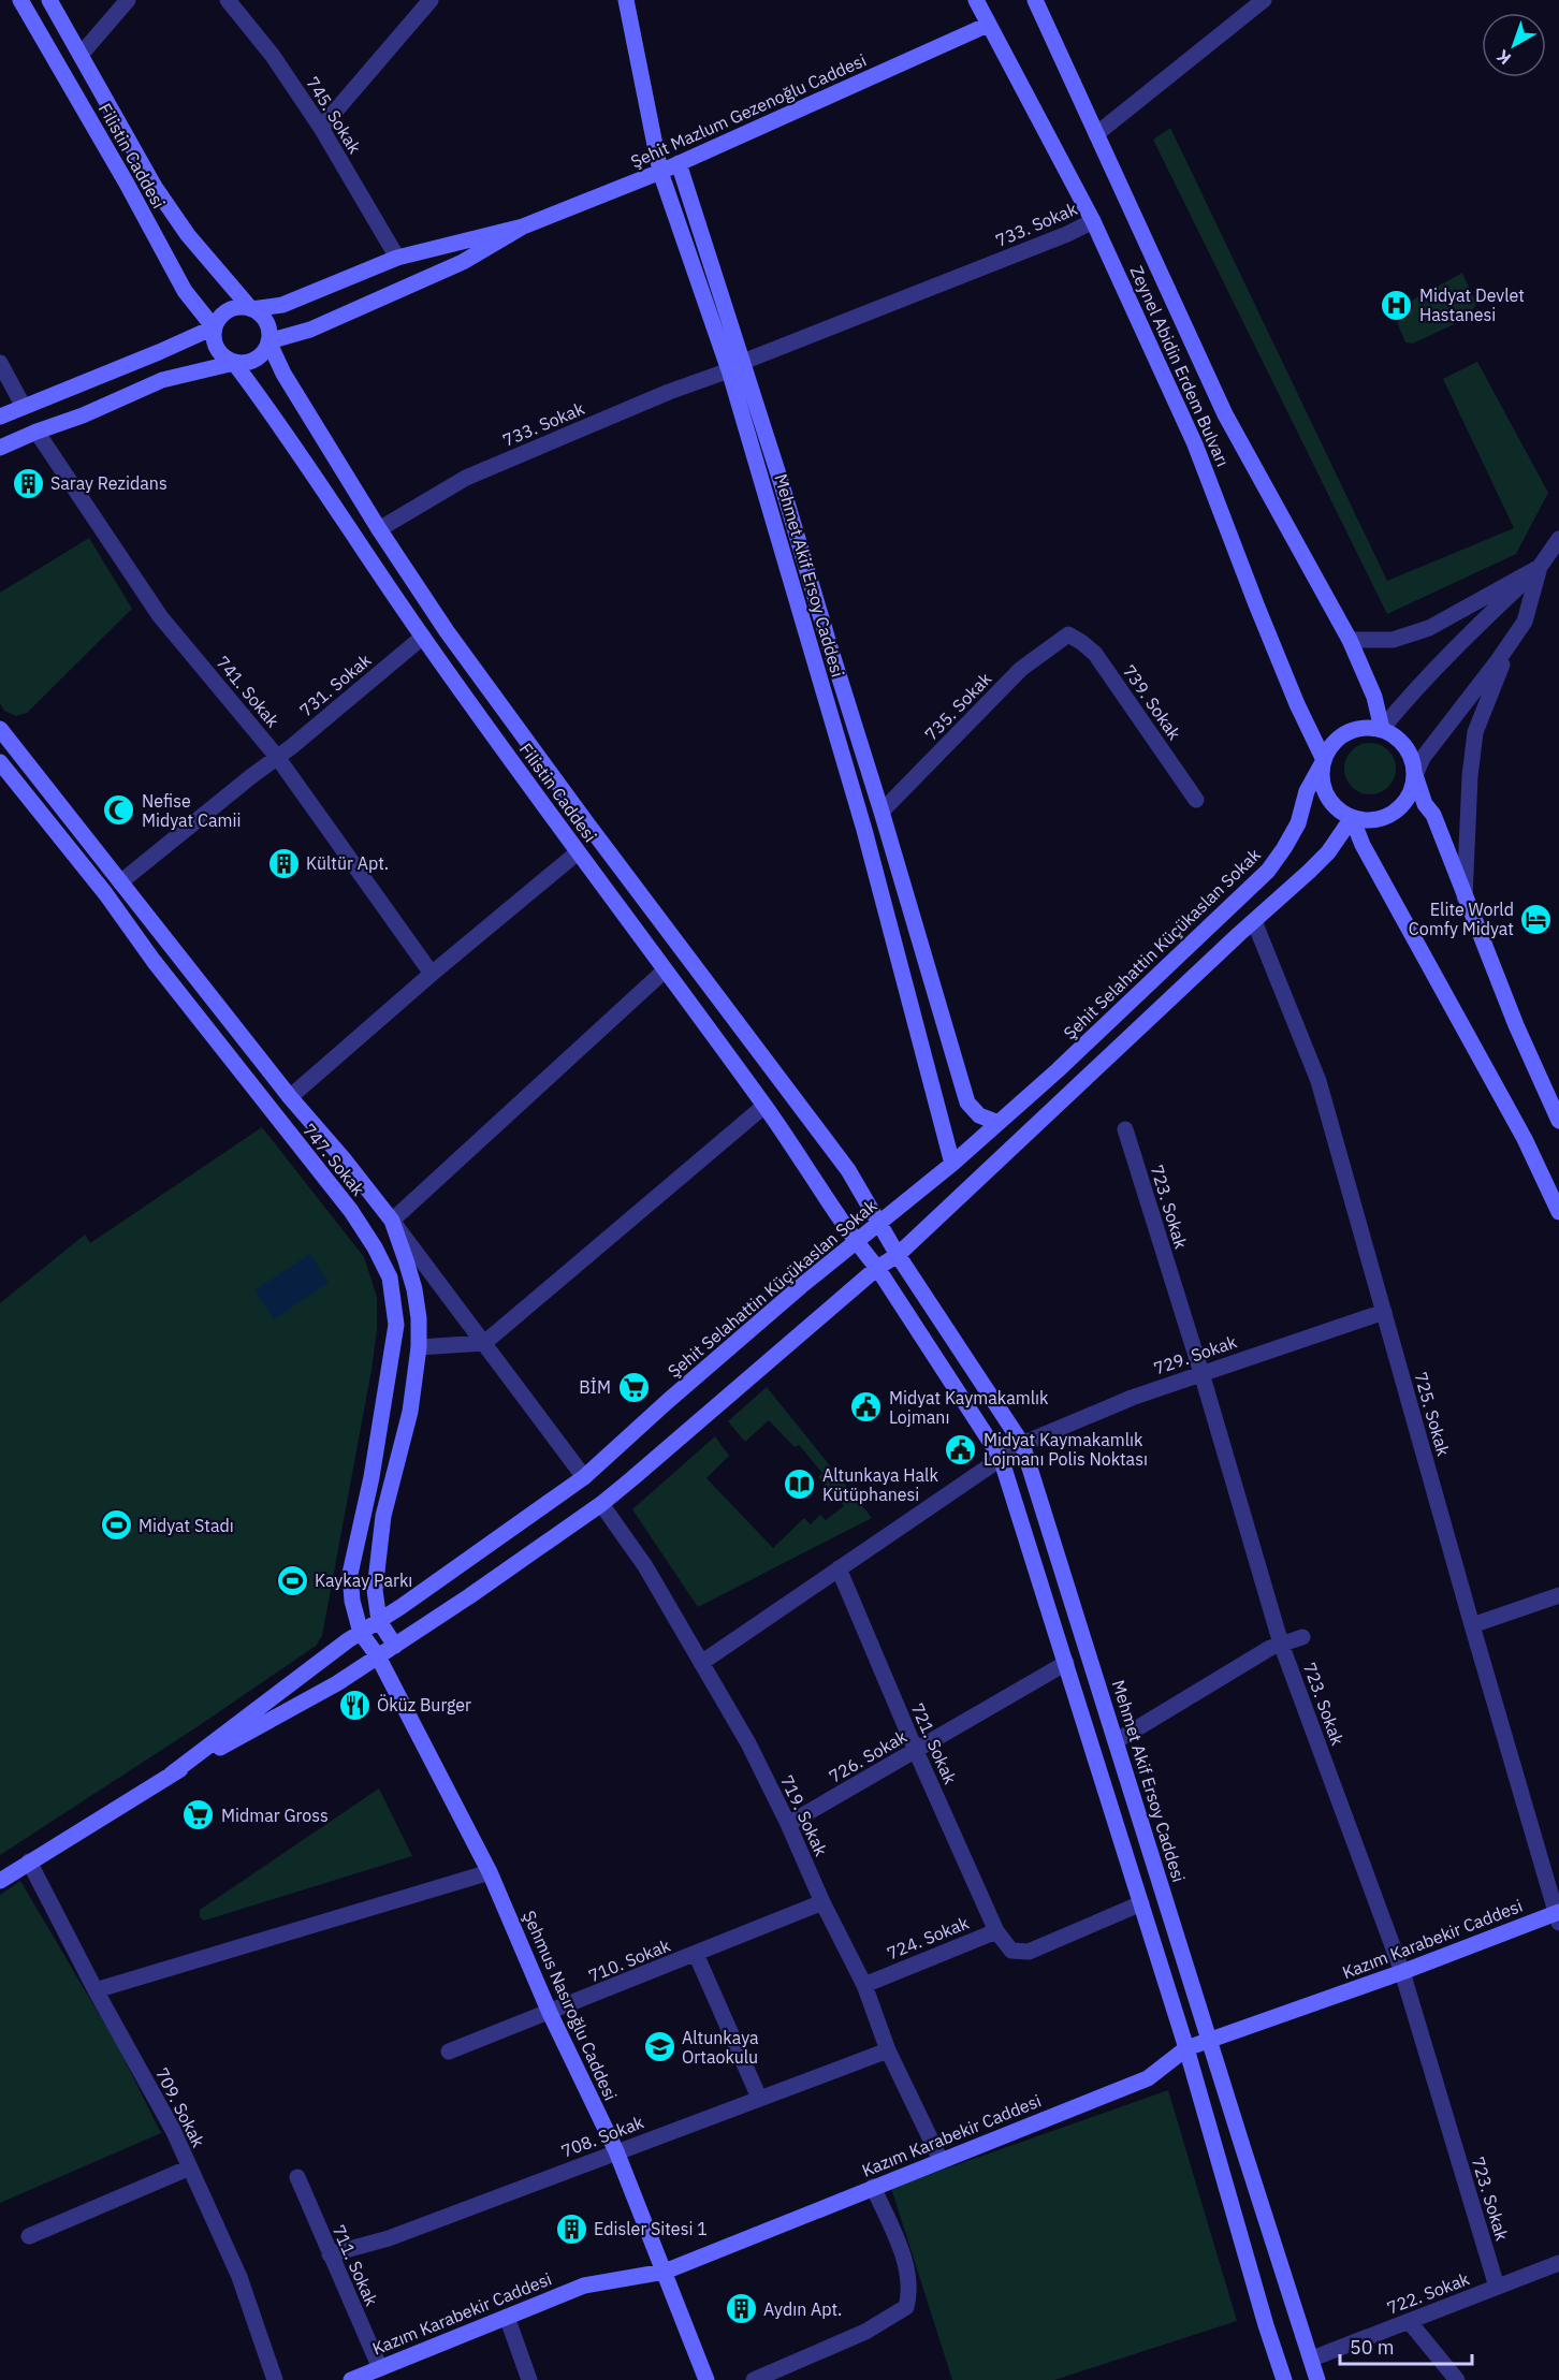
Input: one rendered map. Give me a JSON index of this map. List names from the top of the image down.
{
  "streets": {
    "street": [
      "Şehit Mazlum Gezenoğlu Caddesi",
      "745. Sokak",
      "Filistin Caddesi",
      "733. Sokak",
      "Zeynel Abidin Erdem Bulvarı",
      "Mehmet Akif Ersoy Caddesi",
      "731. Sokak",
      "741. Sokak",
      "739. Sokak",
      "735. Sokak",
      "Şehit Selahattin Küçükaslan Sokak",
      "747. Sokak",
      "723. Sokak",
      "729. Sokak",
      "725. Sokak",
      "721. Sokak",
      "726. Sokak",
      "719. Sokak",
      "724. Sokak",
      "Kazım Karabekir Caddesi",
      "710. Sokak",
      "Şehmus Nasıroğlu Caddesi",
      "709. Sokak",
      "708. Sokak",
      "711. Sokak",
      "722. Sokak"
    ]
  },
  "crossings": [
    ["Şehit Mazlum Gezenoğlu Caddesi", "745. Sokak"],
    ["Şehit Mazlum Gezenoğlu Caddesi", "Filistin Caddesi"],
    ["Şehit Mazlum Gezenoğlu Caddesi", "Zeynel Abidin Erdem Bulvarı"],
    ["Şehit Mazlum Gezenoğlu Caddesi", "Mehmet Akif Ersoy Caddesi"],
    ["Filistin Caddesi", "733. Sokak"],
    ["Filistin Caddesi", "Mehmet Akif Ersoy Caddesi"],
    ["Filistin Caddesi", "731. Sokak"],
    ["Filistin Caddesi", "Şehit Selahattin Küçükaslan Sokak"],
    ["733. Sokak", "Zeynel Abidin Erdem Bulvarı"],
    ["733. Sokak", "Mehmet Akif Ersoy Caddesi"],
    ["Zeynel Abidin Erdem Bulvarı", "Şehit Selahattin Küçükaslan Sokak"],
    ["Mehmet Akif Ersoy Caddesi", "Şehit Selahattin Küçükaslan Sokak"],
    ["Mehmet Akif Ersoy Caddesi", "729. Sokak"],
    ["Mehmet Akif Ersoy Caddesi", "Kazım Karabekir Caddesi"],
    ["Mehmet Akif Ersoy Caddesi", "722. Sokak"],
    ["731. Sokak", "741. Sokak"],
    ["739. Sokak", "735. Sokak"],
    ["Şehit Selahattin Küçükaslan Sokak", "747. Sokak"],
    ["Şehit Selahattin Küçükaslan Sokak", "725. Sokak"],
    ["Şehit Selahattin Küçükaslan Sokak", "719. Sokak"],
    ["Şehit Selahattin Küçükaslan Sokak", "Şehmus Nasıroğlu Caddesi"],
    ["Şehit Selahattin Küçükaslan Sokak", "709. Sokak"],
    ["747. Sokak", "Şehmus Nasıroğlu Caddesi"],
    ["723. Sokak", "729. Sokak"],
    ["723. Sokak", "Kazım Karabekir Caddesi"],
    ["723. Sokak", "722. Sokak"],
    ["729. Sokak", "725. Sokak"],
    ["729. Sokak", "721. Sokak"],
    ["729. Sokak", "719. Sokak"],
    ["725. Sokak", "Kazım Karabekir Caddesi"],
    ["721. Sokak", "726. Sokak"],
    ["721. Sokak", "724. Sokak"],
    ["726. Sokak", "719. Sokak"],
    ["719. Sokak", "724. Sokak"],
    ["719. Sokak", "Kazım Karabekir Caddesi"],
    ["719. Sokak", "710. Sokak"],
    ["719. Sokak", "708. Sokak"],
    ["Kazım Karabekir Caddesi", "Şehmus Nasıroğlu Caddesi"],
    ["Kazım Karabekir Caddesi", "711. Sokak"],
    ["710. Sokak", "Şehmus Nasıroğlu Caddesi"],
    ["Şehmus Nasıroğlu Caddesi", "708. Sokak"],
    ["708. Sokak", "711. Sokak"]
  ],
  "places": {
    "hospital": ["Midyat Devlet Hastanesi"],
    "building": [
      "Saray Rezidans",
      "Kültür Apt.",
      "Edisler Sitesi 1",
      "Aydın Apt."
    ],
    "mosque": ["Nefise Midyat Camii"],
    "hotel": ["Elite World Comfy Midyat"],
    "supermarket": ["BİM", "Midmar Gross"],
    "public building": ["Midyat Kaymakamlık Lojmanı", "Midyat Kaymakamlık Lojmanı Polis Noktası"],
    "library": ["Altunkaya Halk Kütüphanesi"],
    "sports": ["Midyat Stadı", "Kaykay Parkı"],
    "restaurant": ["Öküz Burger"],
    "school or university": ["Altunkaya Ortaokulu"]
  },
  "scale_bar": "50 m",
  "north": "bottom left"
}
